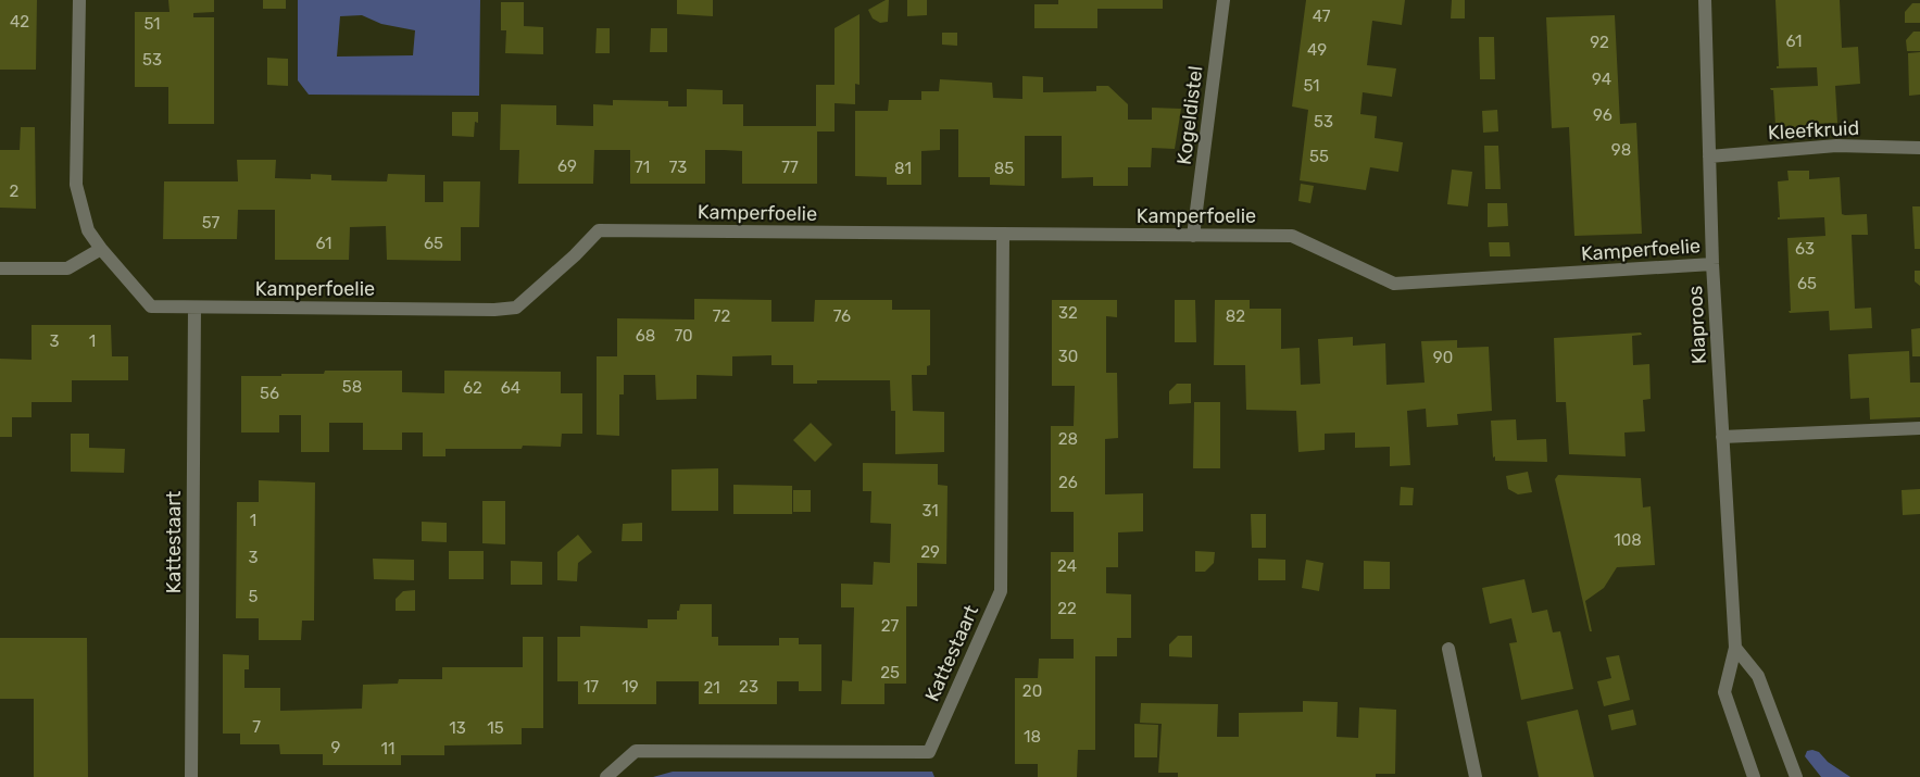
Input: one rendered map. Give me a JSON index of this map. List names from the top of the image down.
{
  "streets": {
    "street": [
      "Kogeldistel",
      "Kleefkruid",
      "Kamperfoelie",
      "Klaproos",
      "Kattestaart"
    ]
  },
  "crossings": [
    ["Kogeldistel", "Kamperfoelie"],
    ["Kleefkruid", "Klaproos"],
    ["Kamperfoelie", "Klaproos"],
    ["Kamperfoelie", "Kattestaart"]
  ],
  "house_numbers": [
    "47",
    "42",
    "51",
    "61",
    "92",
    "49",
    "53",
    "94",
    "51",
    "96",
    "53",
    "98",
    "55",
    "69",
    "71",
    "73",
    "77",
    "81",
    "85",
    "2",
    "57",
    "61",
    "65",
    "63",
    "65",
    "32",
    "72",
    "76",
    "82",
    "68",
    "70",
    "3",
    "1",
    "30",
    "90",
    "58",
    "62",
    "64",
    "56",
    "28",
    "26",
    "31",
    "1",
    "108",
    "29",
    "3",
    "24",
    "5",
    "22",
    "27",
    "25",
    "17",
    "19",
    "23",
    "21",
    "20",
    "7",
    "13",
    "15",
    "18",
    "9",
    "11"
  ]
}
